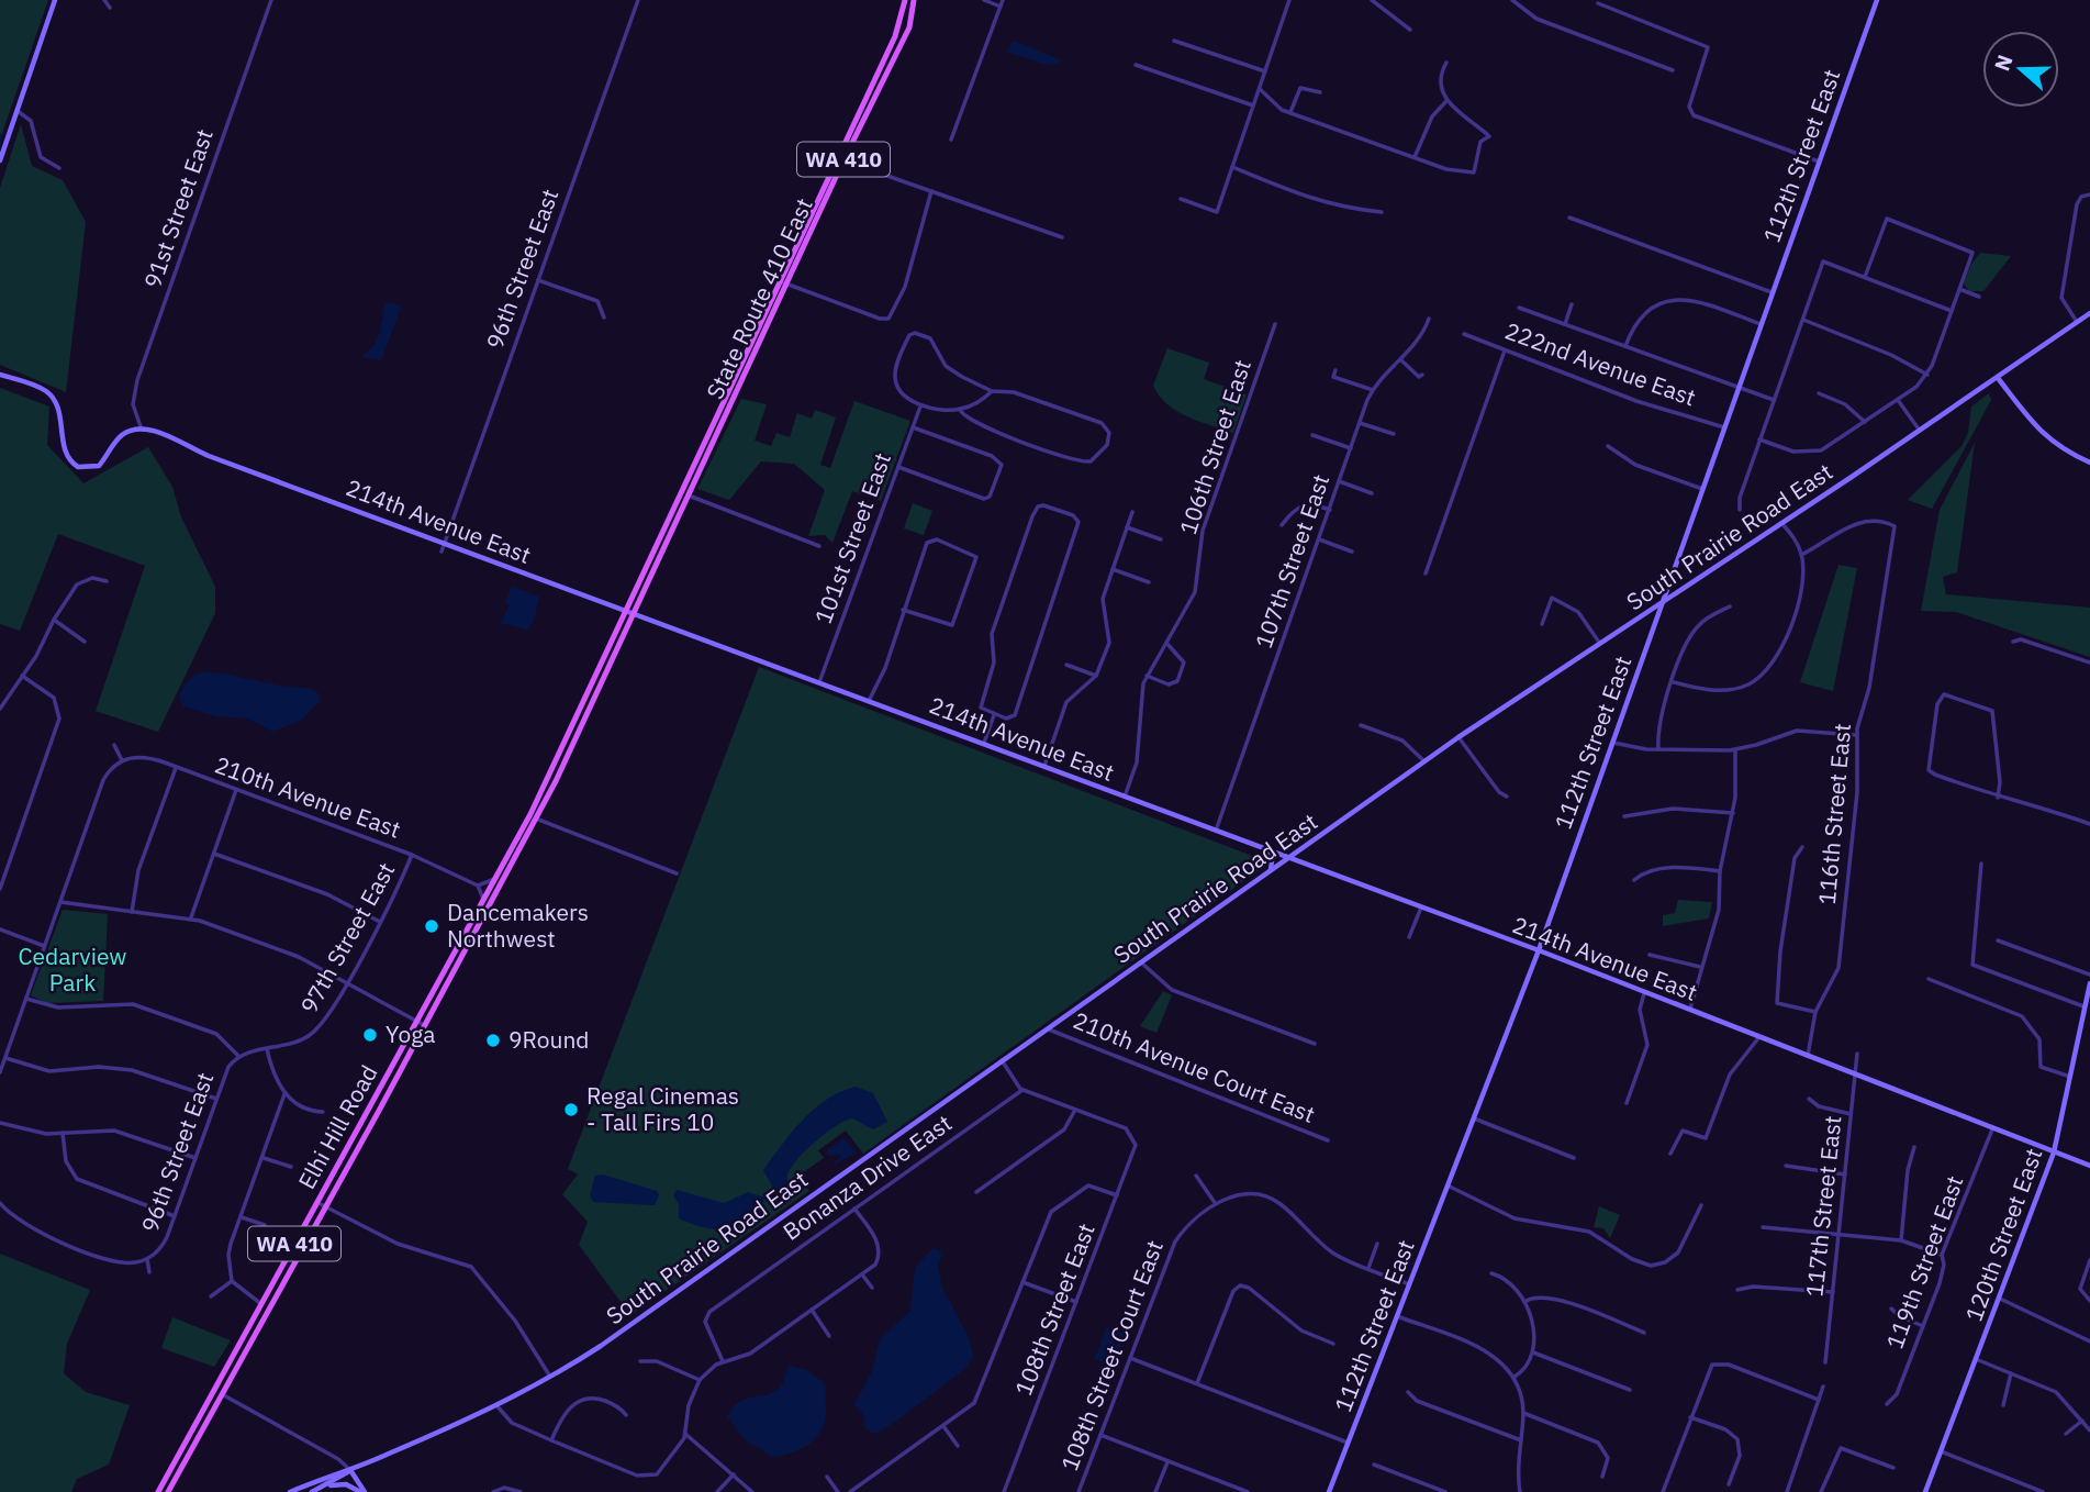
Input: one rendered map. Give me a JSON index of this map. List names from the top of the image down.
{
  "streets": {
    "main road": ["WA 410", "State Route 410 East", "Elhi Hill Road"],
    "street": [
      "112th Street East",
      "91st Street East",
      "96th Street East",
      "222nd Avenue East",
      "106th Street East",
      "214th Avenue East",
      "South Prairie Road East",
      "101st Street East",
      "107th Street East",
      "210th Avenue East",
      "116th Street East",
      "97th Street East",
      "210th Avenue Court East",
      "Bonanza Drive East",
      "117th Street East",
      "120th Street East",
      "119th Street East",
      "108th Street East",
      "108th Street Court East"
    ]
  },
  "crossings": [
    ["112th Street East", "222nd Avenue East"],
    ["112th Street East", "214th Avenue East"],
    ["112th Street East", "South Prairie Road East"],
    ["91st Street East", "214th Avenue East"],
    ["96th Street East", "214th Avenue East"],
    ["96th Street East", "97th Street East"],
    ["State Route 410 East", "214th Avenue East"],
    ["State Route 410 East", "Elhi Hill Road"],
    ["106th Street East", "214th Avenue East"],
    ["214th Avenue East", "South Prairie Road East"],
    ["214th Avenue East", "101st Street East"],
    ["214th Avenue East", "107th Street East"],
    ["214th Avenue East", "116th Street East"],
    ["214th Avenue East", "Elhi Hill Road"],
    ["214th Avenue East", "117th Street East"],
    ["214th Avenue East", "120th Street East"],
    ["214th Avenue East", "119th Street East"],
    ["South Prairie Road East", "210th Avenue Court East"],
    ["210th Avenue East", "97th Street East"]
  ],
  "parks": ["Cedarview Park"],
  "places": [
    "Dancemakers Northwest",
    "Yoga",
    "9Round",
    "Regal Cinemas - Tall Firs 10"
  ],
  "north": "left"
}
